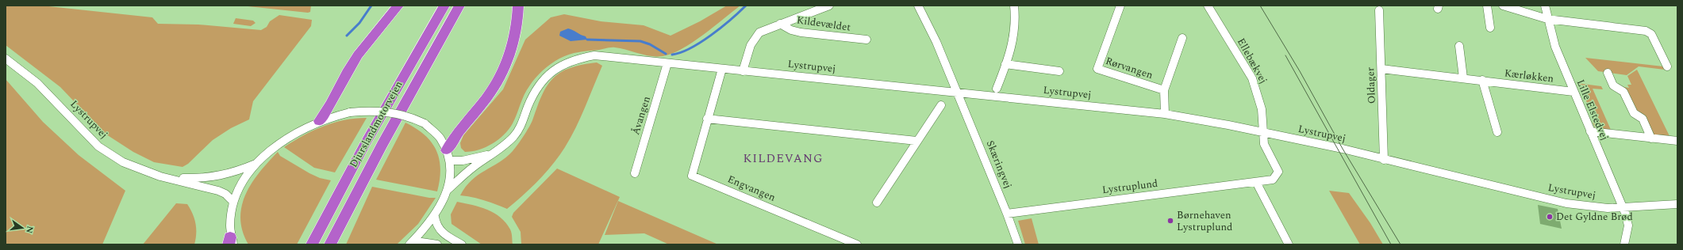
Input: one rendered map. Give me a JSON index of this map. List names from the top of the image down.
{
  "streets": {
    "highway": ["Djurslandmotorvejen"],
    "street": [
      "Kildevældet",
      "Ellebækvej",
      "Lystrupvej",
      "Rørvangen",
      "Kærløkken",
      "Oldager",
      "Lille Elstedvej",
      "Åvangen",
      "Skæringvej",
      "Lystruplund",
      "Engvangen"
    ]
  },
  "crossings": [
    ["Ellebækvej", "Lystrupvej"],
    ["Ellebækvej", "Lystruplund"],
    ["Lystrupvej", "Oldager"],
    ["Lystrupvej", "Lille Elstedvej"],
    ["Lystrupvej", "Åvangen"],
    ["Lystrupvej", "Skæringvej"],
    ["Lystrupvej", "Lystruplund"],
    ["Lystrupvej", "Engvangen"],
    ["Kærløkken", "Oldager"],
    ["Kærløkken", "Lille Elstedvej"],
    ["Skæringvej", "Lystruplund"]
  ],
  "districts": ["KILDEVANG"],
  "places": ["Det Gyldne Brød", "Børnehaven Lystruplund"],
  "north": "right"
}
